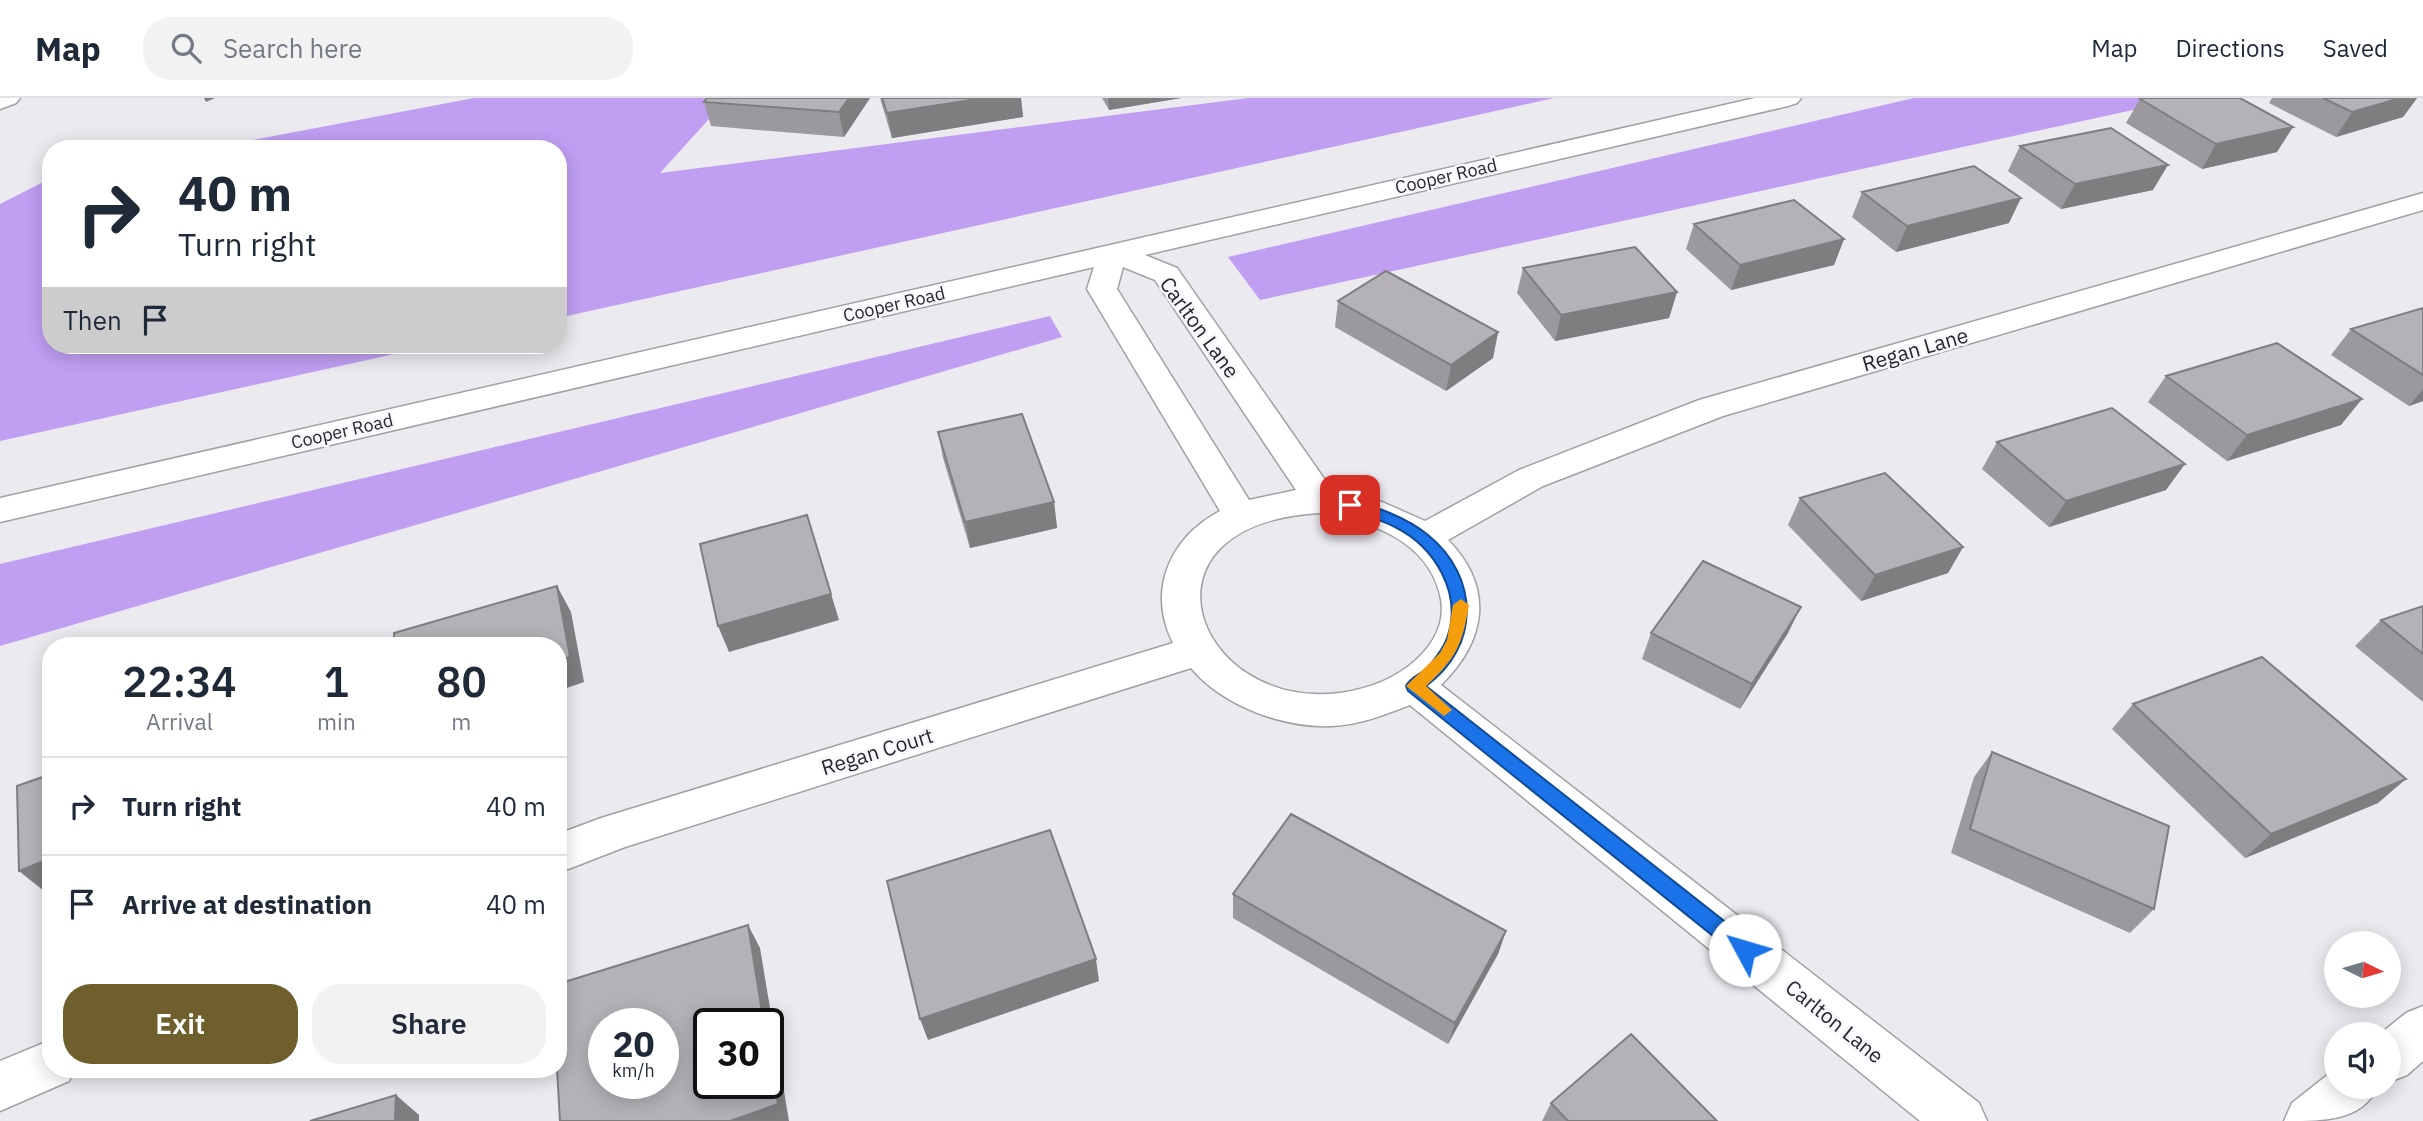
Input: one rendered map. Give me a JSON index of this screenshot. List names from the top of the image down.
{
  "streets": {
    "street": [
      "Cooper Road",
      "Carlton Lane",
      "Regan Lane",
      "Regan Court"
    ]
  },
  "crossings": [
    ["Cooper Road", "Carlton Lane"],
    ["Carlton Lane", "Regan Lane"],
    ["Carlton Lane", "Regan Court"],
    ["Regan Lane", "Regan Court"]
  ],
  "north": "right",
  "page": {
    "header": "Map",
    "search": "Search here",
    "nav": ["Map", "Directions", "Saved"],
    "turn": ["40 m", "Turn right"],
    "then": "Then",
    "eta": [
      "22:34",
      "Arrival",
      "1",
      "min",
      "80",
      "m"
    ],
    "list": [
      {
        "name": "Turn right",
        "value": "40 m"
      },
      {
        "name": "Arrive at destination",
        "value": "40 m"
      }
    ],
    "buttons": ["Exit", "Share"],
    "speed": "20 km/h",
    "limit": "30"
  }
}
